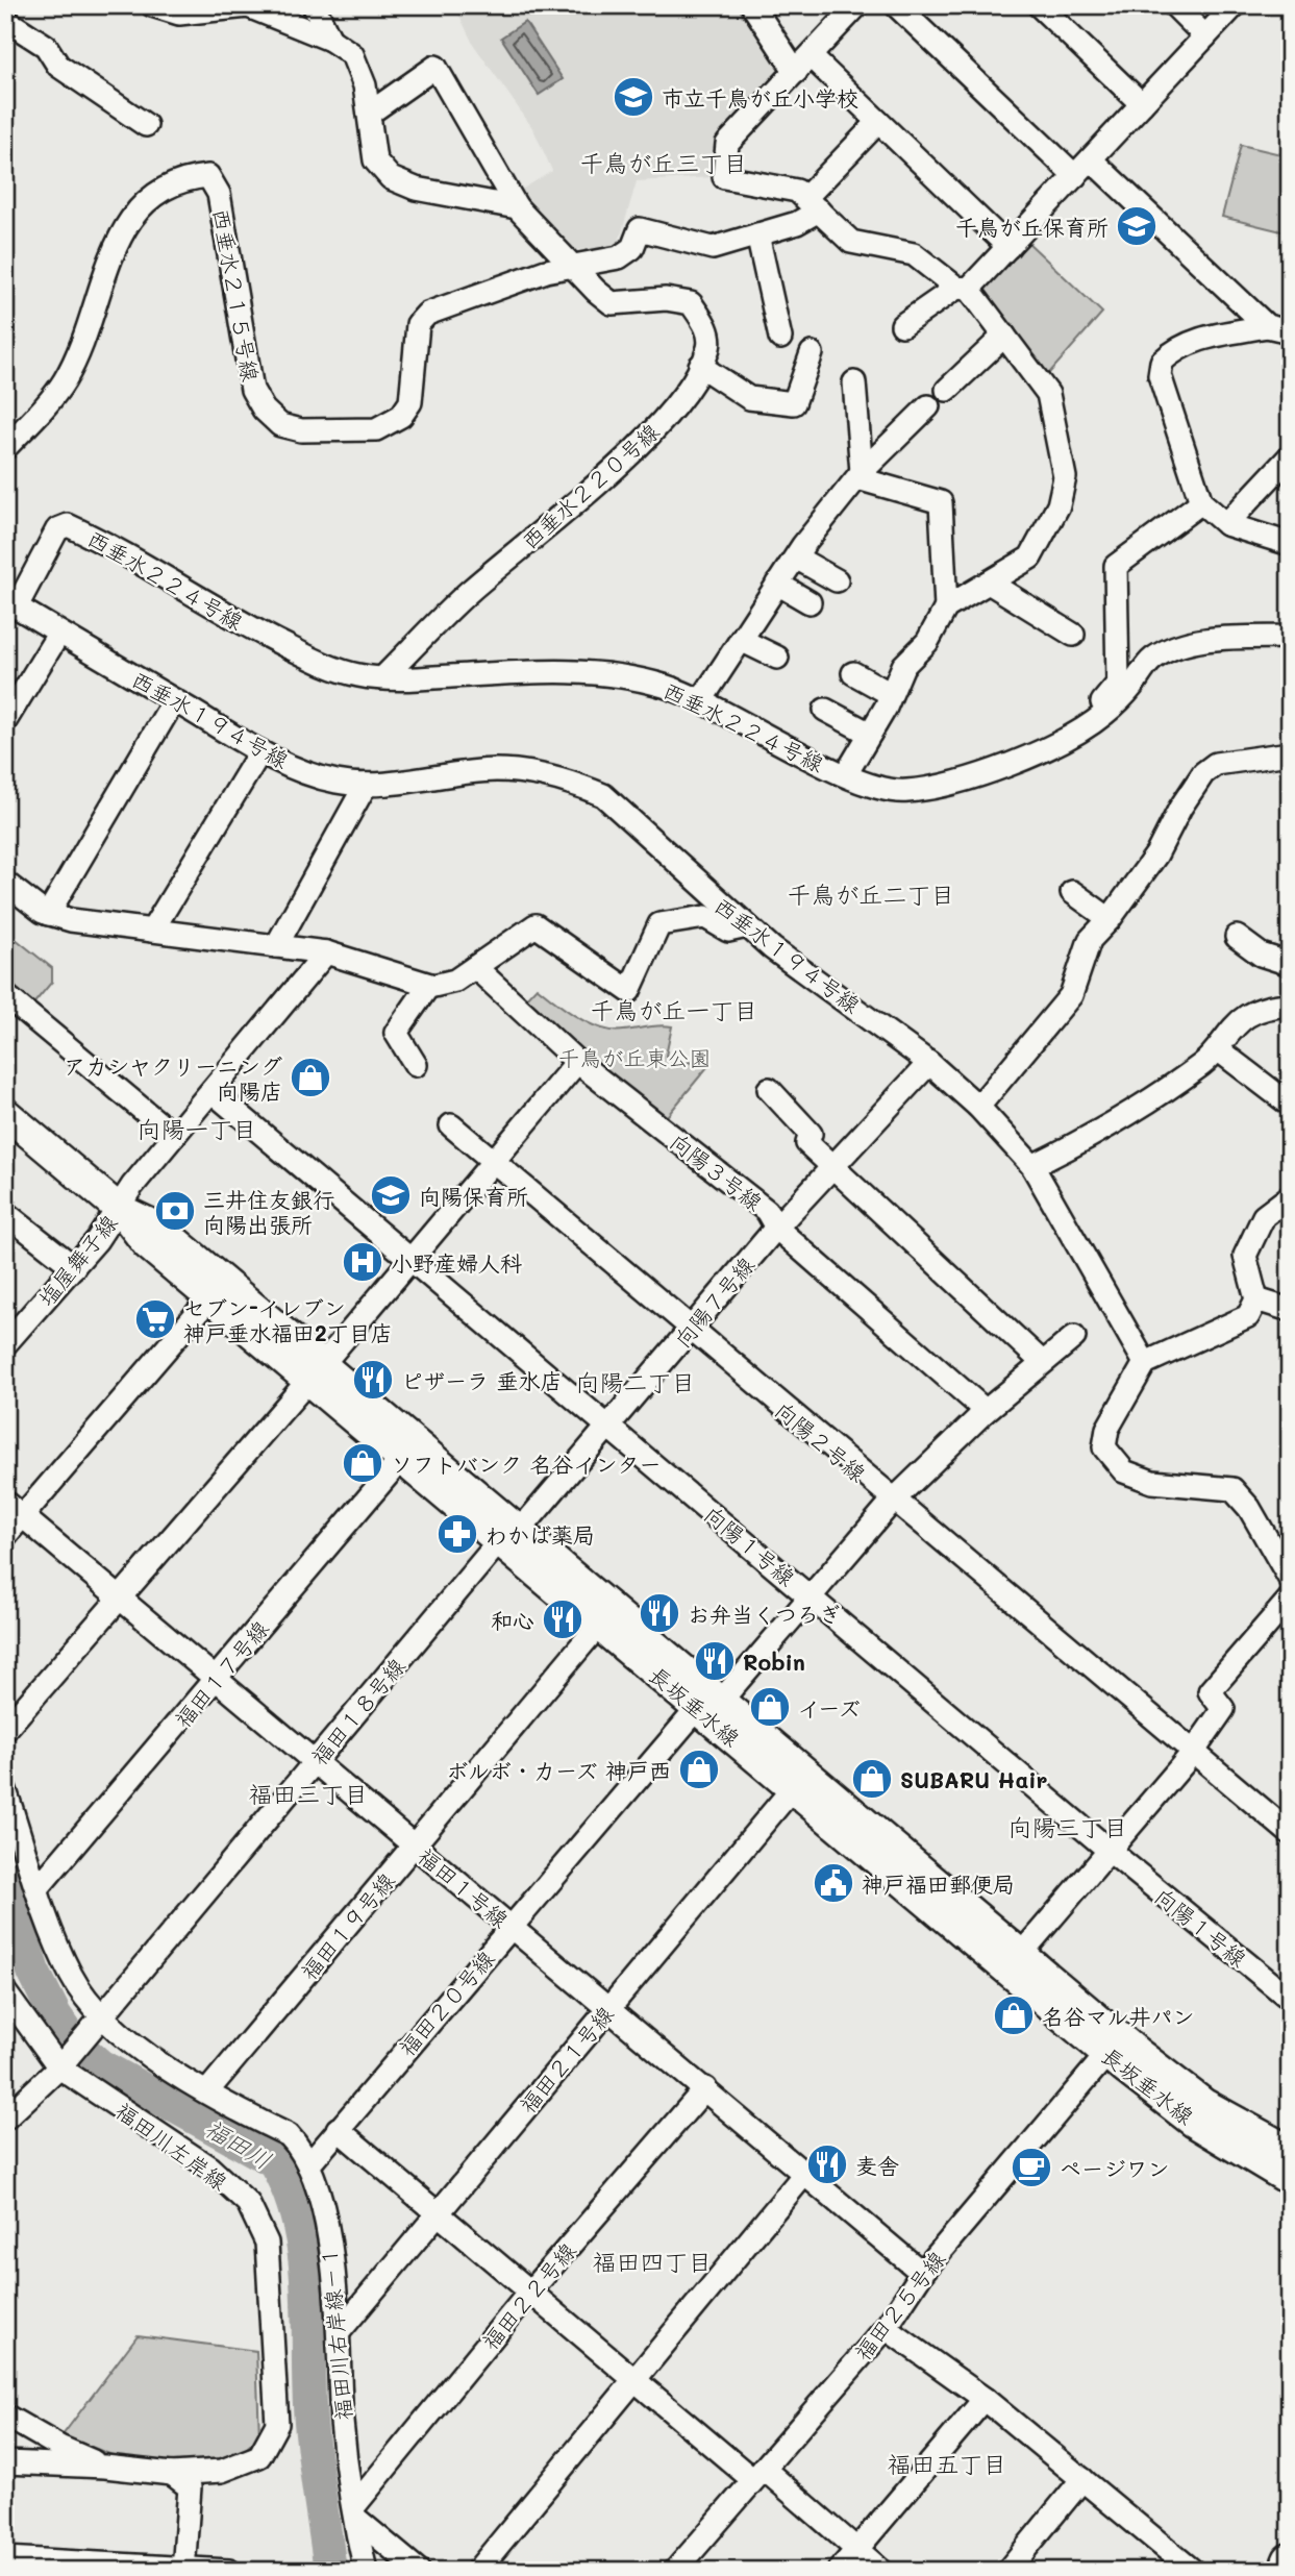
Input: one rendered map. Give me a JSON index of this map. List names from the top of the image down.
{
  "streets": {
    "main road": ["長坂垂水線"],
    "street": [
      "西垂水２１５号線",
      "西垂水２２０号線",
      "西垂水２２４号線",
      "西垂水１９４号線",
      "向陽３号線",
      "塩屋舞子線",
      "向陽７号線",
      "向陽２号線",
      "向陽１号線",
      "福田１７号線",
      "福田１８号線",
      "福田１号線",
      "福田１９号線",
      "福田２０号線",
      "福田２１号線",
      "福田川左岸線",
      "福田２２号線",
      "福田２５号線",
      "福田川右岸線－１"
    ]
  },
  "crossings": [
    ["西垂水２１５号線", "西垂水２２０号線"],
    ["西垂水２２０号線", "西垂水２２４号線"],
    ["西垂水２２４号線", "西垂水１９４号線"],
    ["西垂水１９４号線", "向陽７号線"],
    ["向陽３号線", "向陽７号線"],
    ["向陽３号線", "福田２０号線"],
    ["塩屋舞子線", "向陽１号線"],
    ["塩屋舞子線", "長坂垂水線"],
    ["向陽７号線", "向陽２号線"],
    ["向陽７号線", "向陽１号線"],
    ["向陽７号線", "長坂垂水線"],
    ["向陽７号線", "福田１８号線"],
    ["向陽２号線", "福田２０号線"],
    ["向陽１号線", "福田２０号線"],
    ["福田１７号線", "長坂垂水線"],
    ["福田１７号線", "福田１号線"],
    ["福田１７号線", "福田川右岸線－１"],
    ["長坂垂水線", "福田１８号線"],
    ["長坂垂水線", "福田１９号線"],
    ["長坂垂水線", "福田２０号線"],
    ["長坂垂水線", "福田２１号線"],
    ["長坂垂水線", "福田２５号線"],
    ["福田１８号線", "福田１号線"],
    ["福田１８号線", "福田川左岸線"],
    ["福田１８号線", "福田川右岸線－１"],
    ["福田１号線", "福田１９号線"],
    ["福田１号線", "福田２０号線"],
    ["福田１号線", "福田２１号線"],
    ["福田１号線", "福田２２号線"],
    ["福田１号線", "福田２５号線"],
    ["福田１９号線", "福田川右岸線－１"],
    ["福田２０号線", "福田川右岸線－１"],
    ["福田２１号線", "福田川右岸線－１"],
    ["福田２２号線", "福田川右岸線－１"]
  ],
  "districts": [
    "千鳥が丘三丁目",
    "千鳥が丘二丁目",
    "千鳥が丘一丁目",
    "向陽一丁目",
    "向陽二丁目",
    "福田三丁目",
    "向陽三丁目",
    "福田四丁目",
    "福田五丁目"
  ],
  "water": ["福田川"],
  "parks": ["千鳥が丘東公園"],
  "places": {
    "school or university": ["市立千鳥が丘小学校", "千鳥が丘保育所", "向陽保育所"],
    "shop": [
      "アカシヤクリーニング 向陽店",
      "ソフトバンク 名谷インター",
      "イーズ",
      "ボルボ・カーズ 神戸西",
      "SUBARU Hair",
      "名谷マル井パン"
    ],
    "bank": ["三井住友銀行 向陽出張所"],
    "hospital": ["小野産婦人科"],
    "supermarket": ["セブン-イレブン 神戸垂水福田2丁目店"],
    "restaurant": [
      "ピザーラ 垂水店",
      "お弁当くつろぎ",
      "和心",
      "Robin",
      "麦舎"
    ],
    "pharmacy": ["わかば薬局"],
    "public building": ["神戸福田郵便局"],
    "cafe": ["ページワン"]
  }
}
